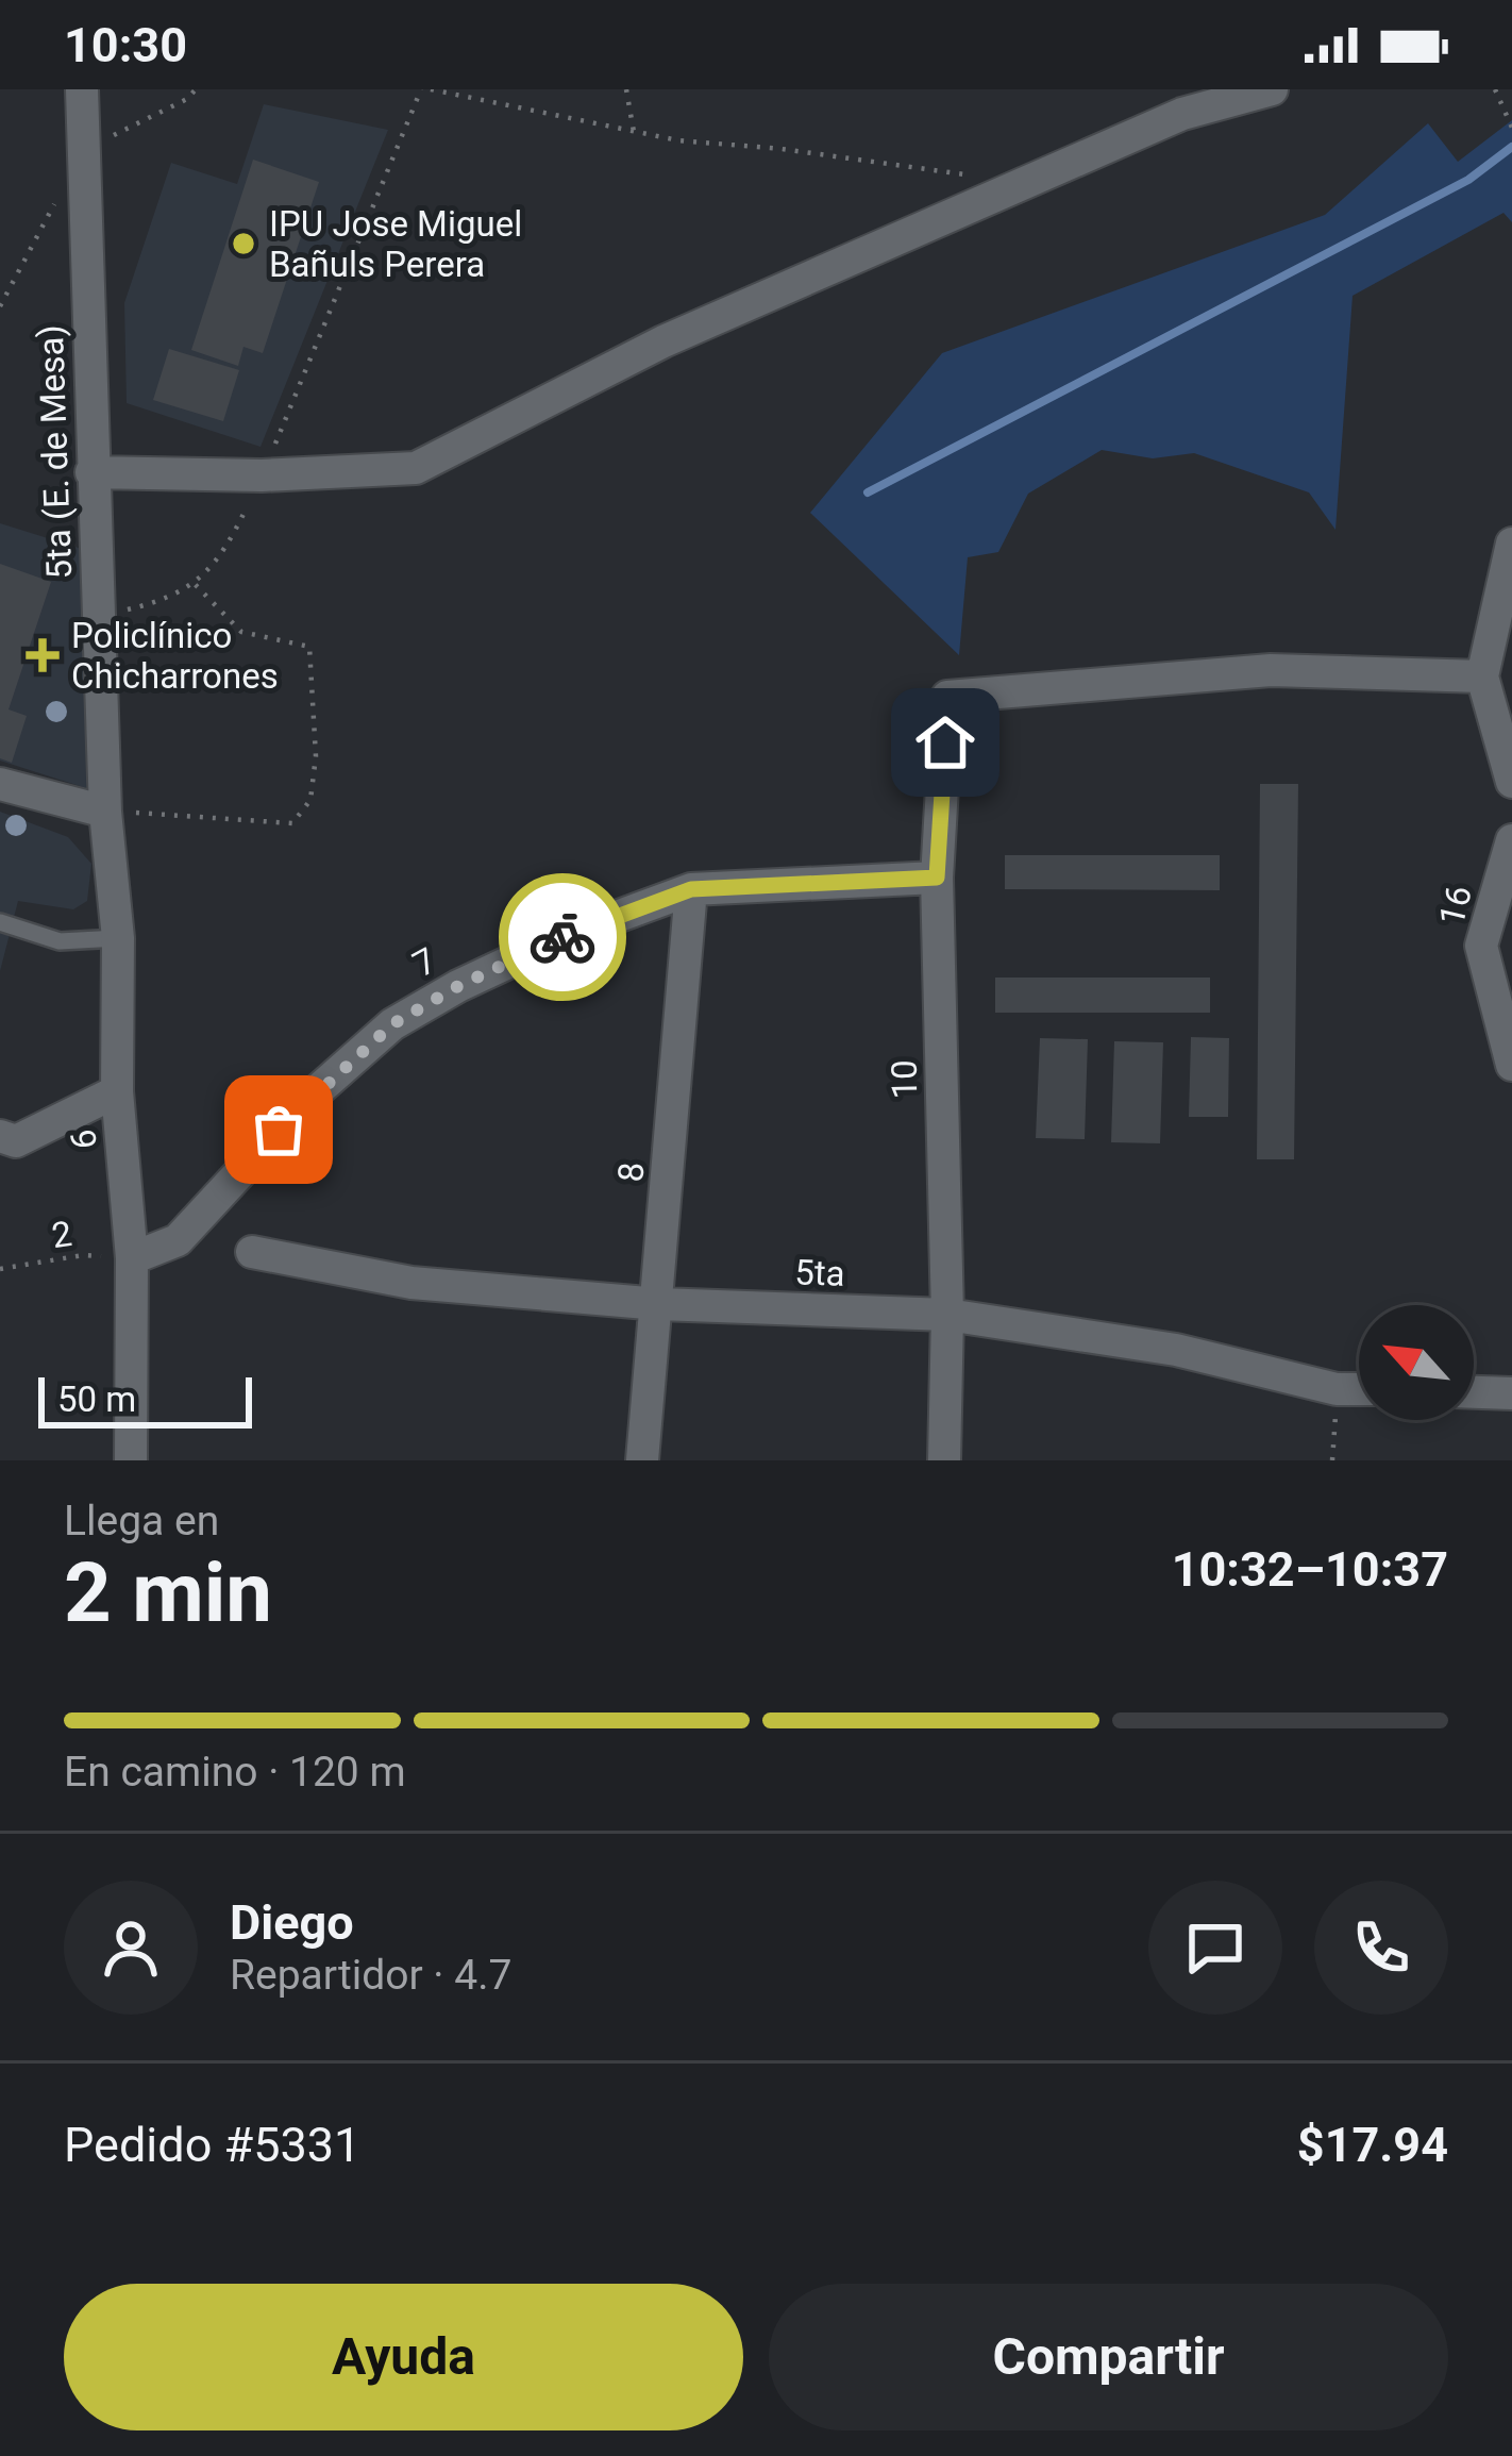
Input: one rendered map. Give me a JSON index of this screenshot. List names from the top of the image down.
{
  "streets": {
    "street": [
      "5ta (E. de Mesa)",
      "16",
      "7",
      "10",
      "6",
      "8",
      "5ta"
    ],
    "path": ["2"]
  },
  "crossings": [
    ["5ta (E. de Mesa)", "6"],
    ["7", "10"],
    ["7", "6"],
    ["7", "8"],
    ["7", "2"],
    ["10", "5ta"],
    ["6", "2"],
    ["8", "5ta"]
  ],
  "places": {
    "other": ["IPU Jose Miguel Bañuls Perera"],
    "health": ["Policlínico Chicharrones"]
  },
  "scale_bar": "50 m",
  "north": "top left",
  "page": {
    "status": "10:30",
    "scale": "50 m",
    "heading": ["2 min", "Llega en", "10:32–10:37"],
    "panel": [
      "Diego",
      "Repartidor · 4.7",
      "Pedido #5331",
      "$17.94"
    ],
    "bar": "En camino · 120 m",
    "buttons": ["Ayuda", "Compartir"]
  }
}
